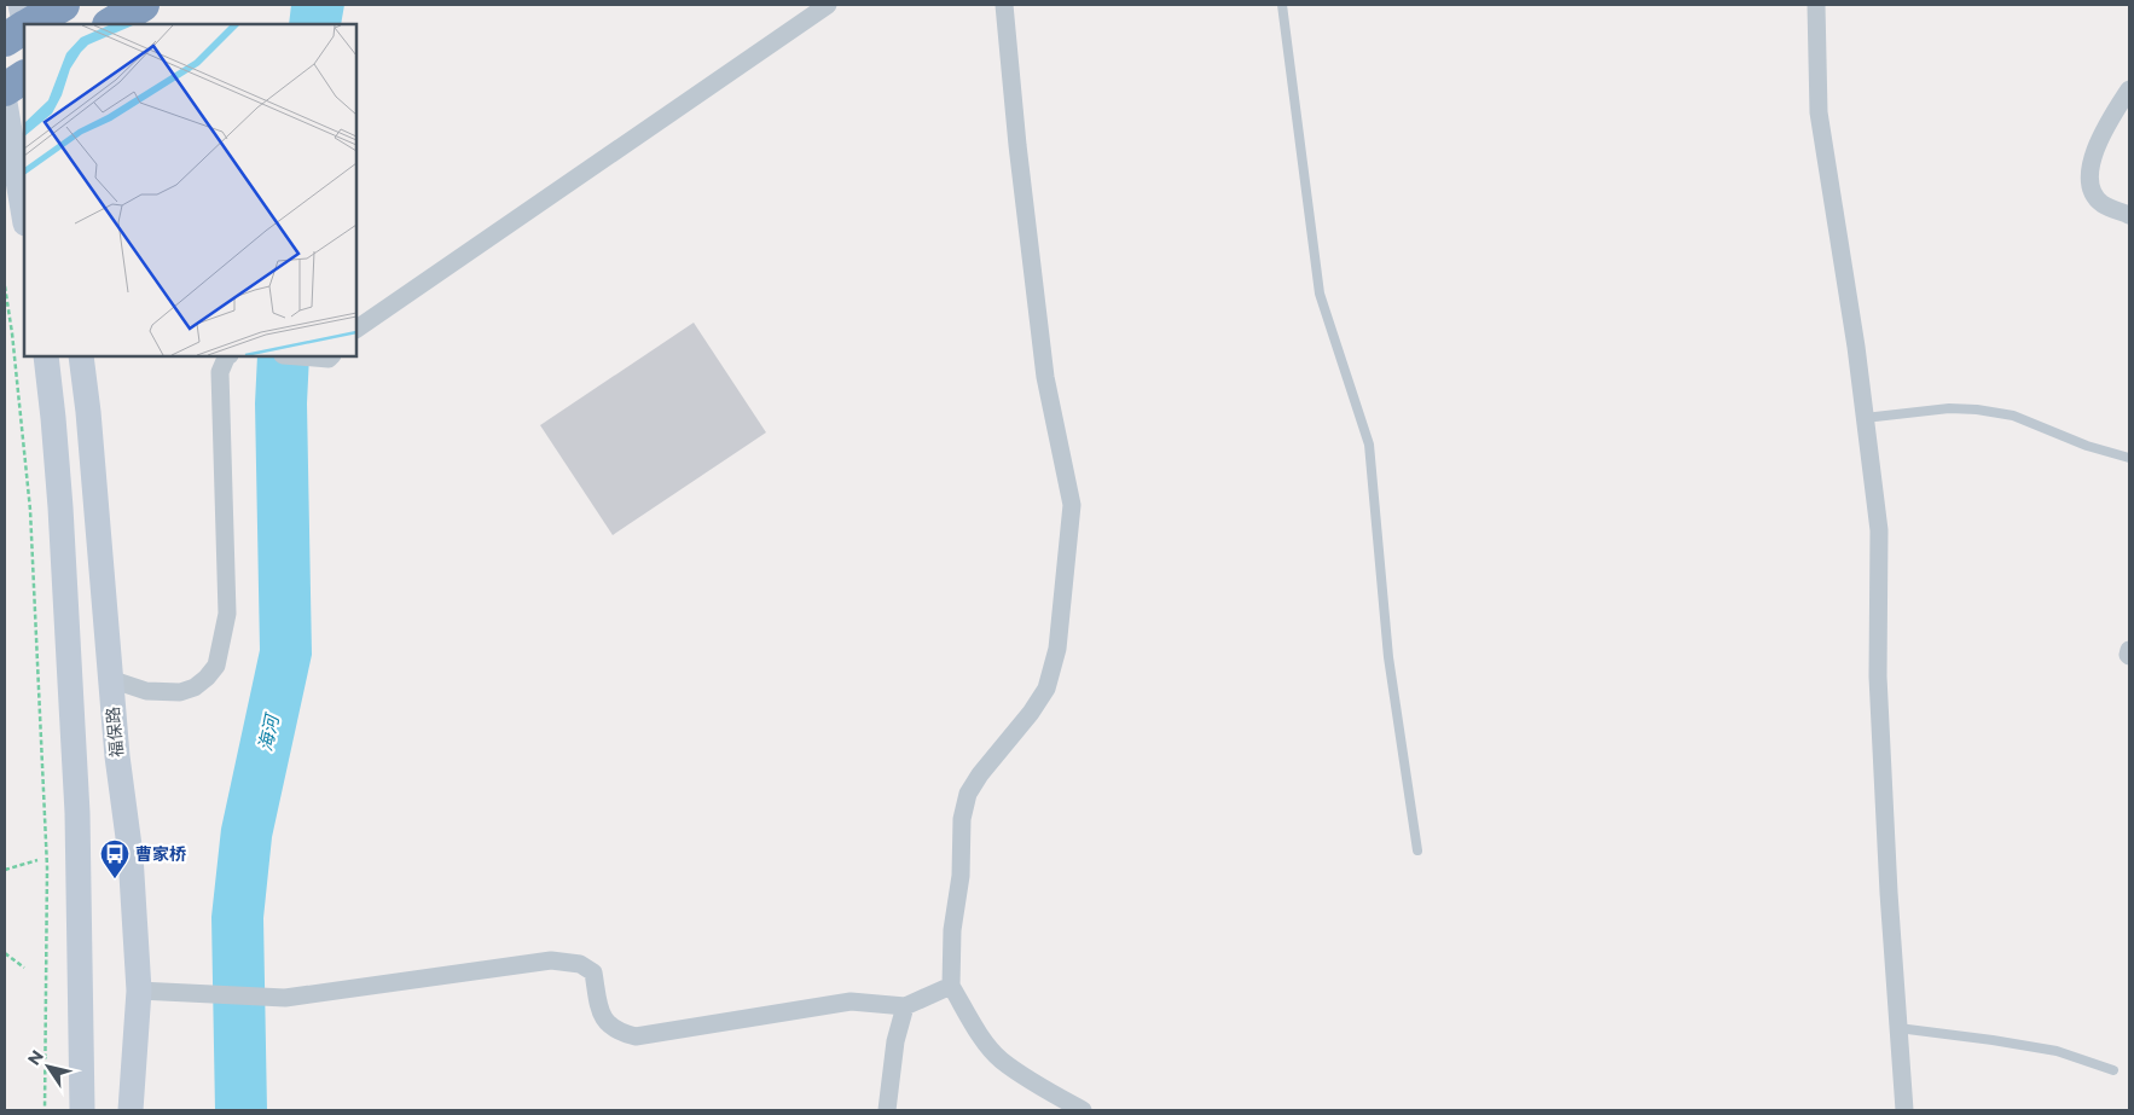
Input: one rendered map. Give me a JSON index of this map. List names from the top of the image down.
{
  "streets": {
    "main road": ["福保路"]
  },
  "water": ["海河"],
  "places": {
    "bus stop": ["曹家桥"]
  },
  "north": "top left"
}
